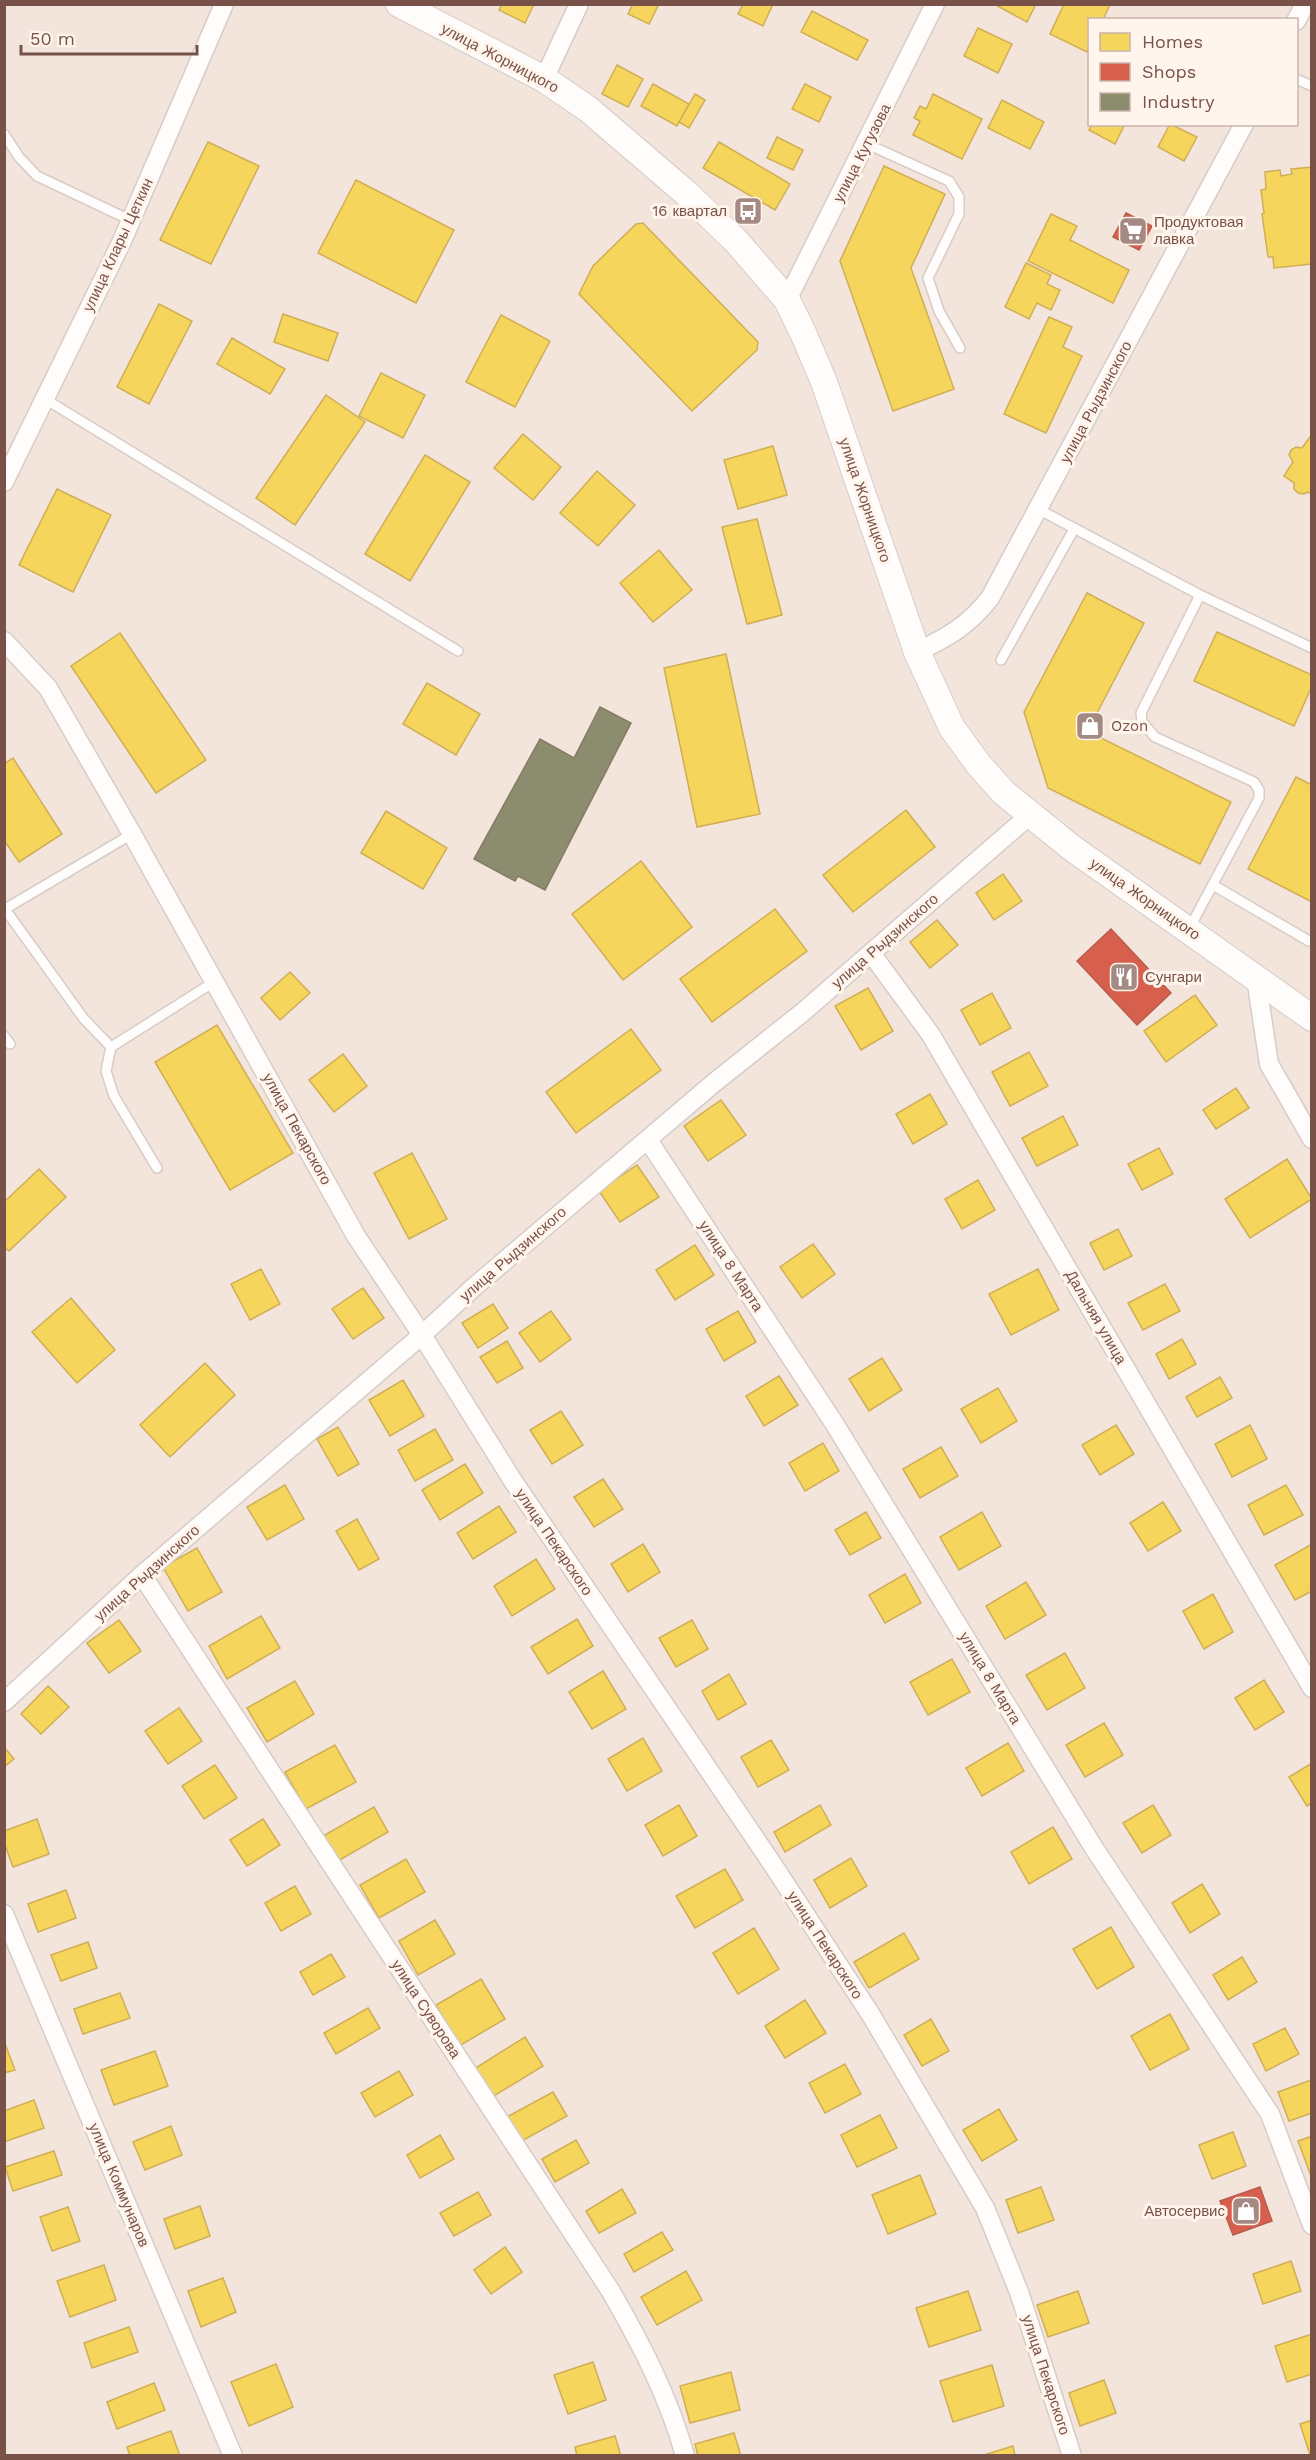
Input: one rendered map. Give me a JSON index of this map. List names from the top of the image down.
{
  "streets": {
    "main road": ["улица Жорницкого"],
    "street": [
      "улица Кутузова",
      "улица Клары Цеткин",
      "улица Рыдзинского",
      "улица Пекарского",
      "улица 8 Марта",
      "Дальняя улица",
      "улица Суворова",
      "улица Коммунаров"
    ]
  },
  "crossings": [
    ["улица Жорницкого", "улица Кутузова"],
    ["улица Жорницкого", "улица Рыдзинского"],
    ["улица Рыдзинского", "улица Пекарского"],
    ["улица Рыдзинского", "улица 8 Марта"],
    ["улица Рыдзинского", "Дальняя улица"],
    ["улица Рыдзинского", "улица Суворова"]
  ],
  "places": {
    "bus stop": ["16 квартал"],
    "supermarket": ["Продуктовая лавка"],
    "shop": ["Ozon", "Автосервис"],
    "restaurant": ["Сунгари"]
  },
  "legend": ["Homes", "Shops", "Industry"],
  "scale_bar": "50 m"
}
